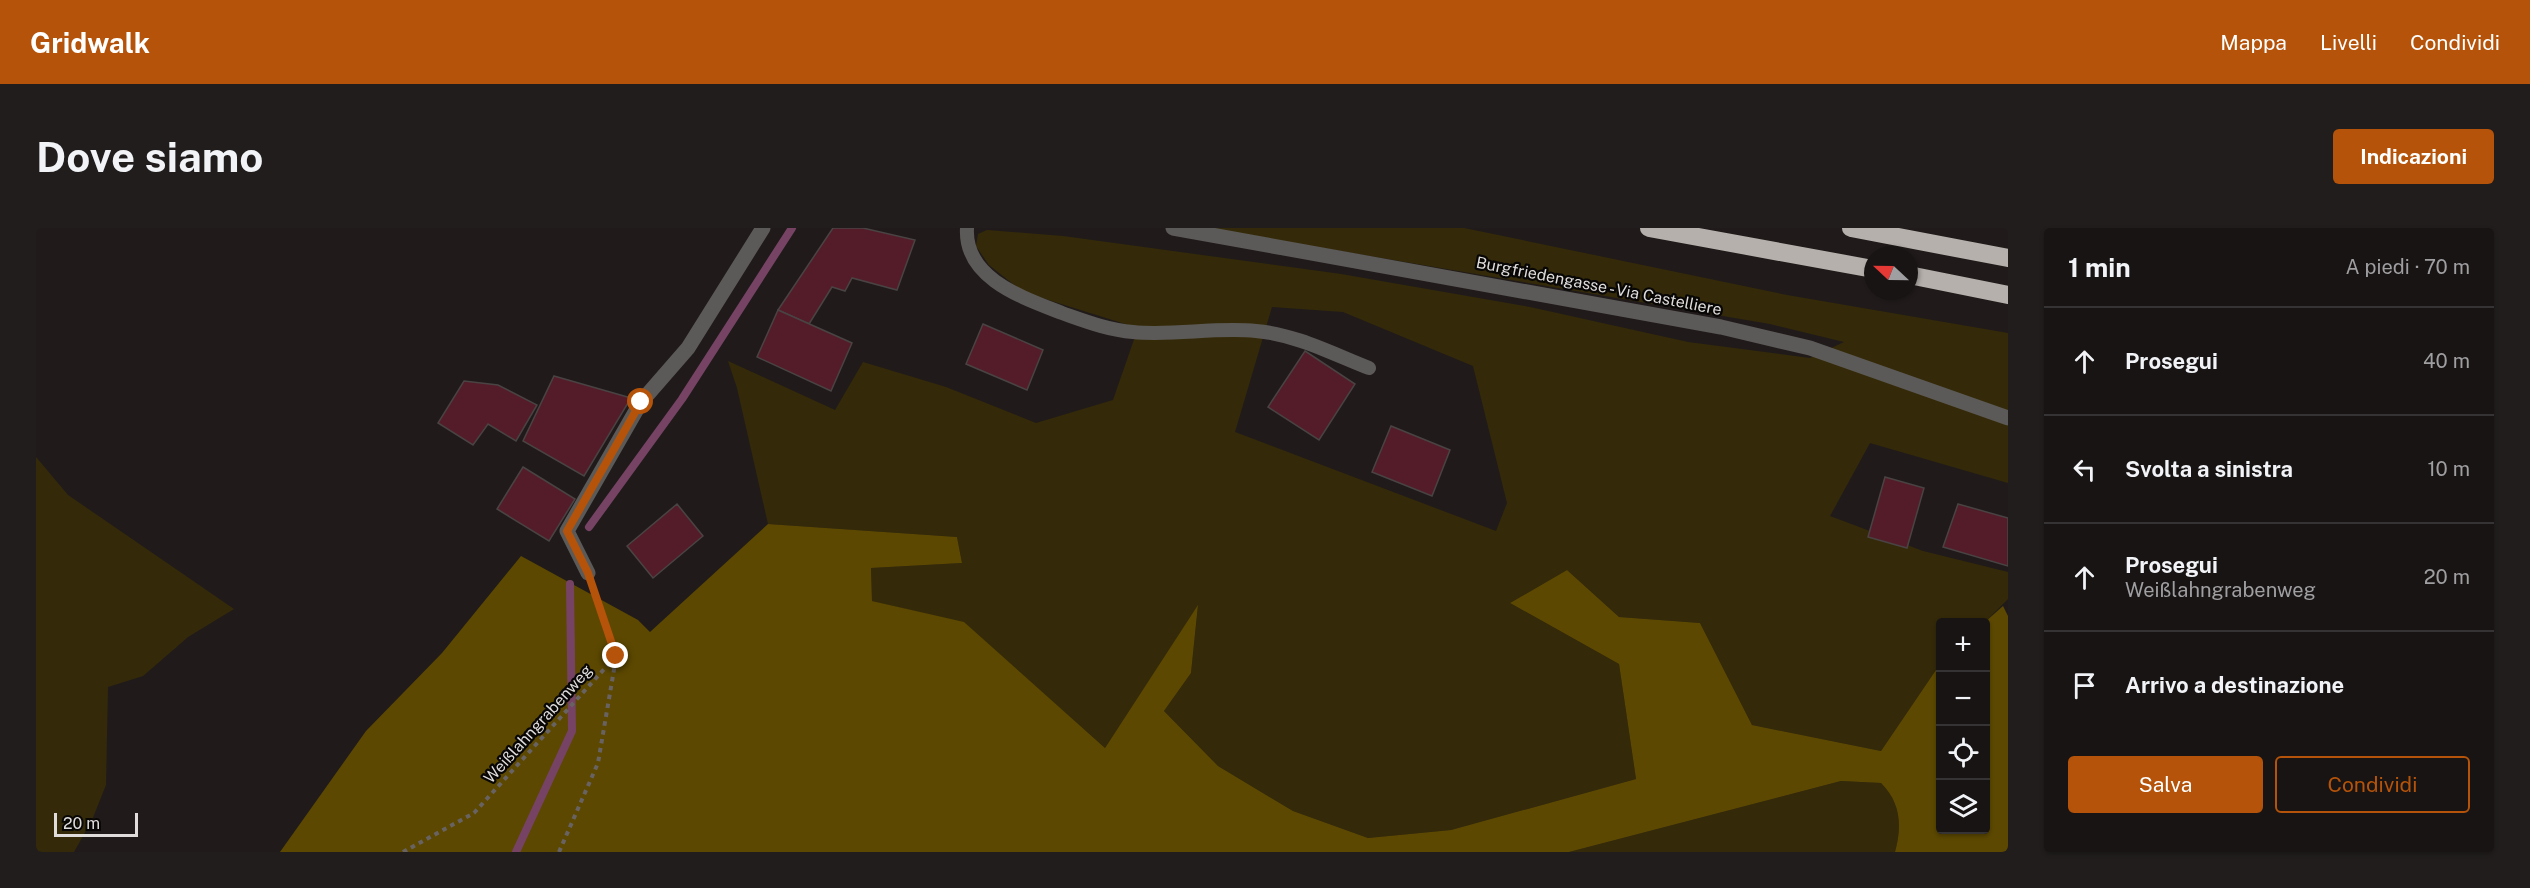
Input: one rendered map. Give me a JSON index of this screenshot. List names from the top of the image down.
{
  "streets": {
    "street": ["Burgfriedengasse - Via Castelliere"],
    "path": ["Weißlahngrabenweg"]
  },
  "scale_bar": "20 m",
  "north": "left",
  "page": {
    "header": "Gridwalk",
    "nav": ["Mappa", "Livelli", "Condividi"],
    "buttons": [
      "Indicazioni",
      ["Salva", "Condividi"]
    ],
    "title": "Dove siamo",
    "heading": ["1 min", "A piedi · 70 m"],
    "list": [
      ["Prosegui", "40 m"],
      ["Svolta a sinistra", "10 m"],
      ["Prosegui", "Weißlahngrabenweg", "20 m"],
      "Arrivo a destinazione"
    ],
    "map_buttons": ["+", "−"],
    "scale": "20 m"
  }
}
